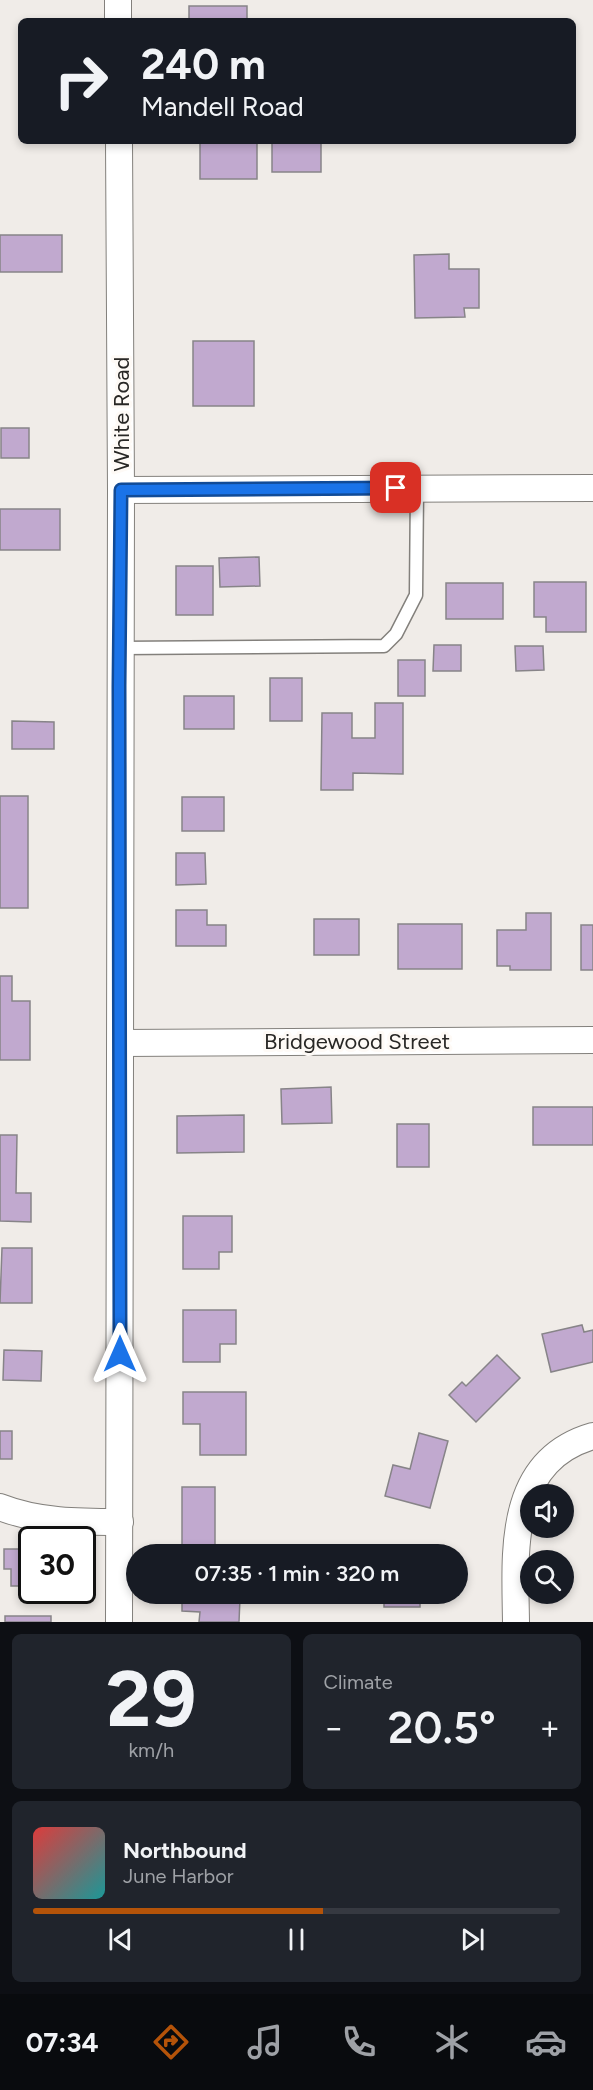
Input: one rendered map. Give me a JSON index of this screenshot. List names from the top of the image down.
{
  "streets": {
    "street": ["White Road", "Bridgewood Street"]
  },
  "crossings": [
    ["White Road", "Bridgewood Street"]
  ],
  "page": {
    "turn": ["240 m", "Mandell Road"],
    "limit": "30",
    "trip": "07:35 · 1 min · 320 m",
    "tile": [
      ["29", "km/h"],
      "Climate"
    ],
    "heat": ["−", "20.5°", "+"],
    "song": ["Northbound", "June Harbor"],
    "tabs": "07:34"
  }
}
